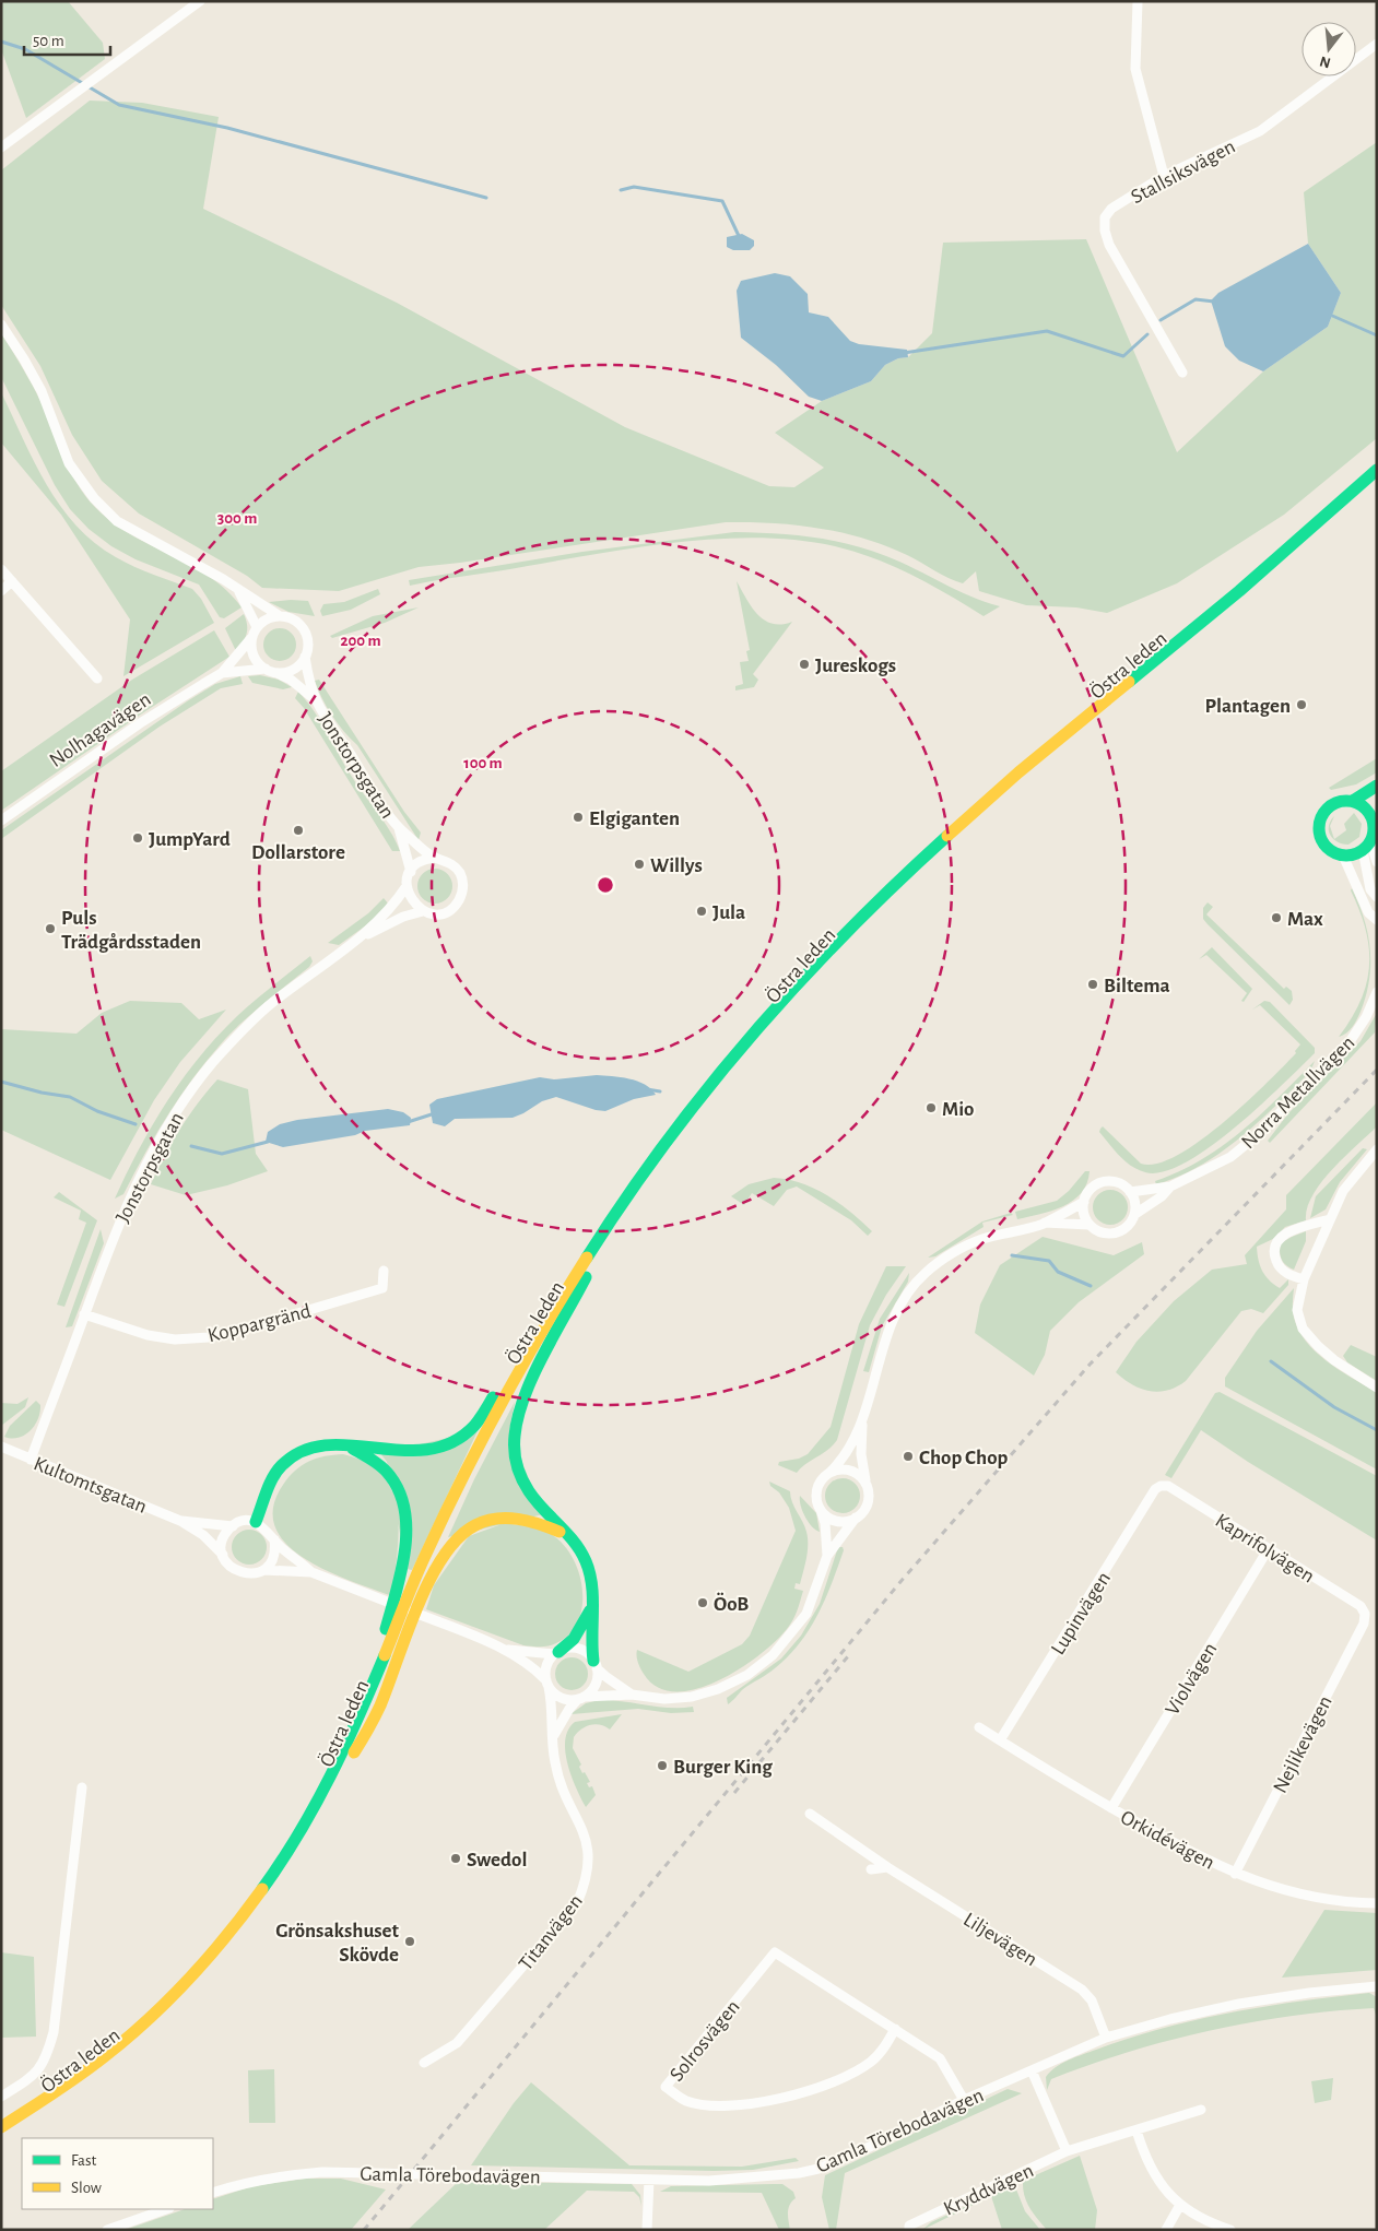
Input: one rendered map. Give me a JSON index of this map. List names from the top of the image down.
{
  "streets": {
    "main road": ["Östra leden"],
    "street": [
      "Stallsiksvägen",
      "Nolhagavägen",
      "Jonstorpsgatan",
      "Norra Metallvägen",
      "Koppargränd",
      "Kultomtsgatan",
      "Kaprifolvägen",
      "Lupinvägen",
      "Violvägen",
      "Nejlikevägen",
      "Orkidévägen",
      "Titanvägen",
      "Liljevägen",
      "Solrosvägen",
      "Gamla Törebodavägen",
      "Kryddvägen"
    ]
  },
  "crossings": [
    ["Nolhagavägen", "Jonstorpsgatan"],
    ["Jonstorpsgatan", "Koppargränd"],
    ["Jonstorpsgatan", "Kultomtsgatan"],
    ["Kaprifolvägen", "Lupinvägen"],
    ["Kaprifolvägen", "Violvägen"],
    ["Kaprifolvägen", "Nejlikevägen"],
    ["Lupinvägen", "Orkidévägen"],
    ["Violvägen", "Orkidévägen"],
    ["Nejlikevägen", "Orkidévägen"],
    ["Liljevägen", "Gamla Törebodavägen"],
    ["Solrosvägen", "Gamla Törebodavägen"]
  ],
  "places": [
    "Jureskogs",
    "Plantagen",
    "Elgiganten",
    "Dollarstore",
    "JumpYard",
    "Willys",
    "Jula",
    "Max",
    "Puls Trädgårdsstaden",
    "Biltema",
    "Mio",
    "Chop Chop",
    "ÖoB",
    "Burger King",
    "Swedol",
    "Grönsakshuset Skövde"
  ],
  "legend": ["Fast", "Slow"],
  "scale_bar": "50 m",
  "north": "bottom",
  "rings": ["300 m", "200 m", "100 m"]
}
